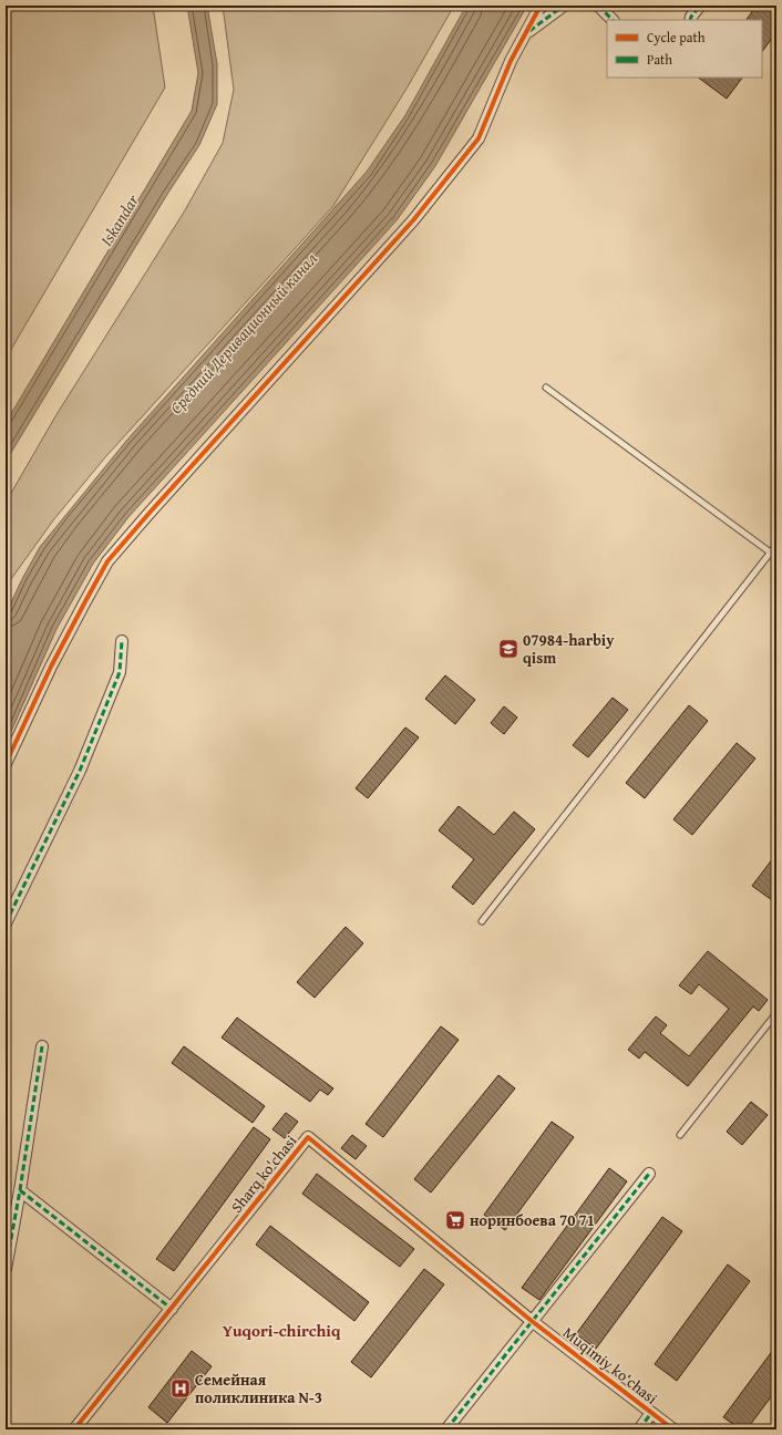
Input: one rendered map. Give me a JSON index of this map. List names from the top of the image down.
{
  "streets": {
    "street": ["Sharq ko'chasi", "Muqimiy ko‘chasi"]
  },
  "crossings": [
    ["Sharq ko'chasi", "Muqimiy ko‘chasi"]
  ],
  "districts": ["Yuqori-chirchiq"],
  "water": ["Iskandar", "Средний Деривационный канал"],
  "places": {
    "school or university": ["07984-harbiy qism"],
    "supermarket": ["норинбоева 70 71"],
    "hospital": ["Семейная поликлиника N-3"]
  },
  "legend": ["Cycle path", "Path"]
}
